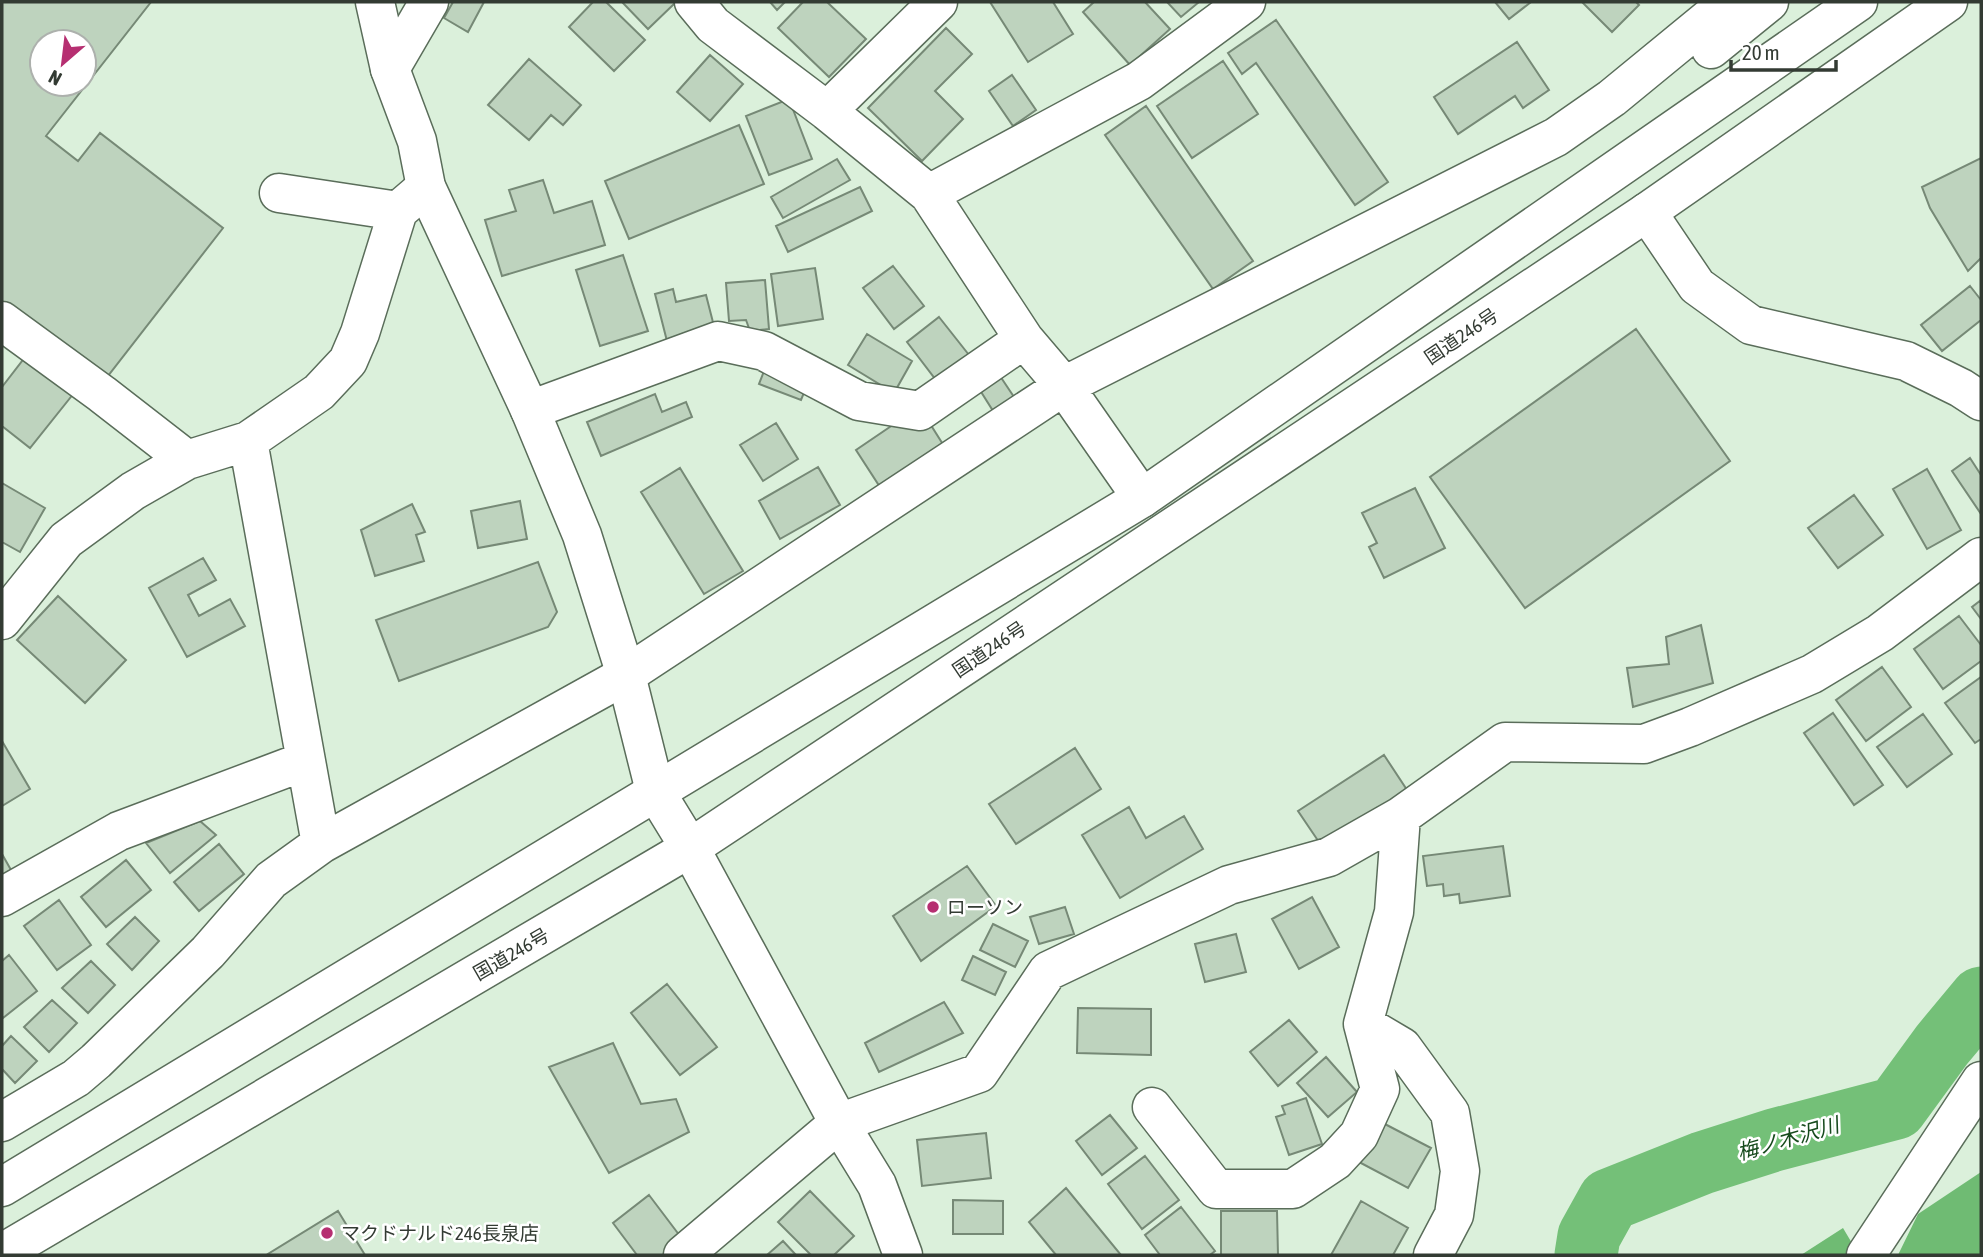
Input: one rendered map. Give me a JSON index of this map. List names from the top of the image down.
{
  "streets": {
    "main road": ["国道246号"]
  },
  "water": ["梅ノ木沢川"],
  "places": ["ローソン", "マクドナルド246長泉店"],
  "scale_bar": "20 m",
  "north": "bottom left"
}
